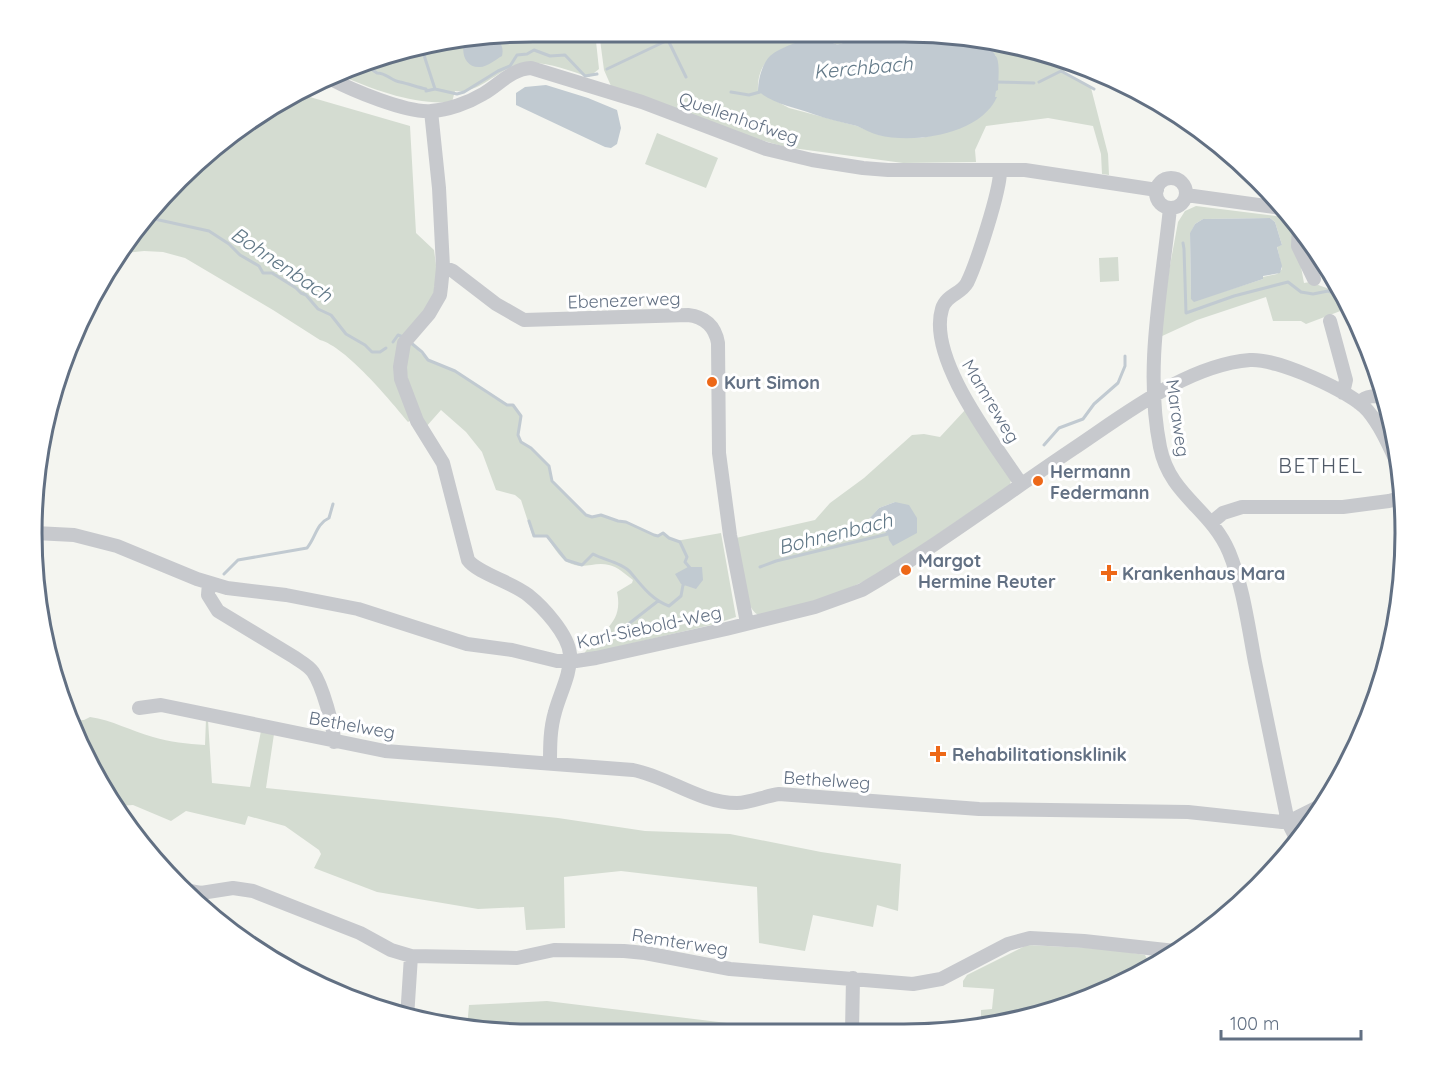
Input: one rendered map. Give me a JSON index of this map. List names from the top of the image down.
{
  "streets": {
    "street": [
      "Quellenhofweg",
      "Ebenezerweg",
      "Mamreweg",
      "Maraweg",
      "Karl-Siebold-Weg",
      "Bethelweg",
      "Remterweg"
    ]
  },
  "crossings": [
    ["Quellenhofweg", "Mamreweg"],
    ["Quellenhofweg", "Maraweg"],
    ["Ebenezerweg", "Karl-Siebold-Weg"],
    ["Mamreweg", "Karl-Siebold-Weg"],
    ["Maraweg", "Karl-Siebold-Weg"],
    ["Maraweg", "Bethelweg"]
  ],
  "districts": ["BETHEL"],
  "water": ["Kerchbach", "Bohnenbach"],
  "places": {
    "other": ["Kurt Simon", "Hermann Federmann", "Margot Hermine Reuter"],
    "health": ["Krankenhaus Mara", "Rehabilitationsklinik"]
  },
  "scale_bar": "100 m"
}
